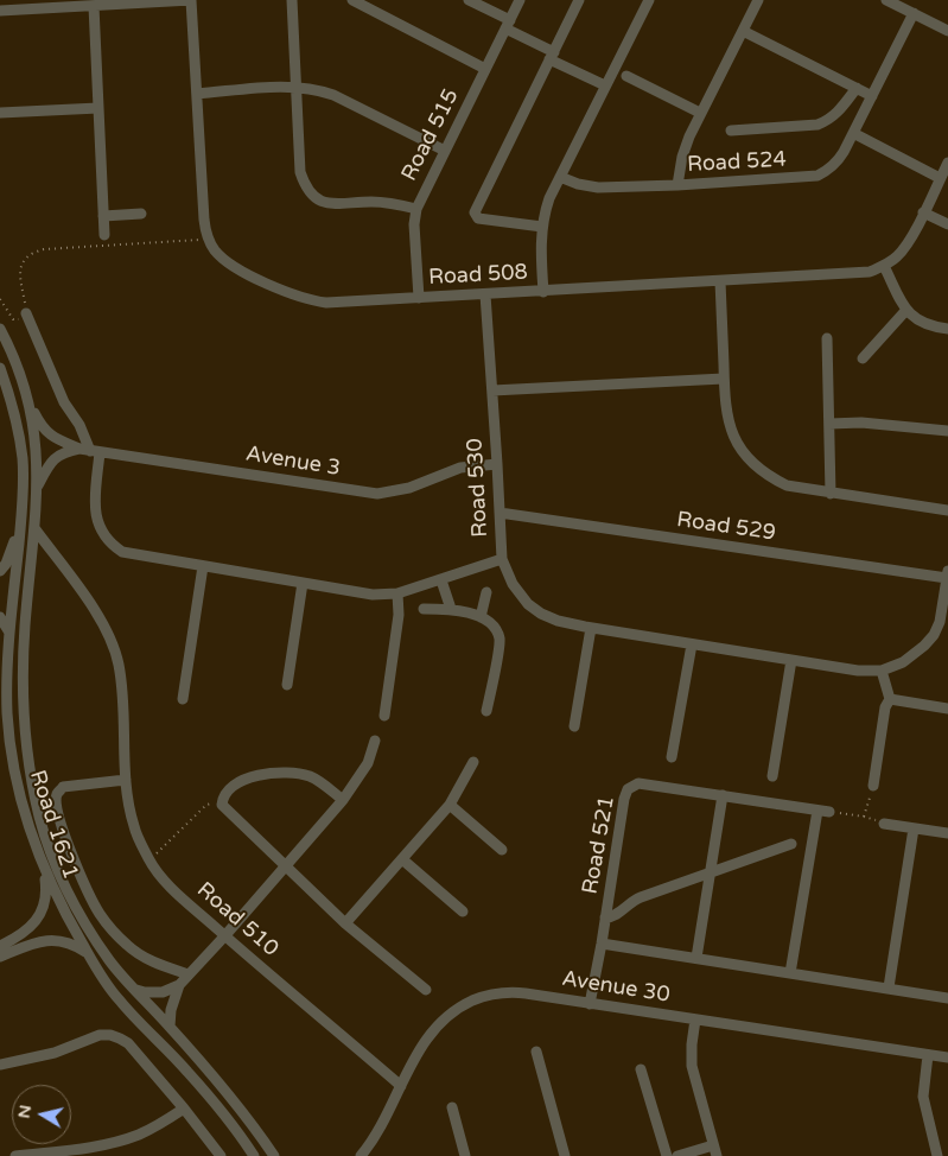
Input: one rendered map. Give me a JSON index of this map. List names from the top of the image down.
{
  "streets": {
    "street": [
      "Road 515",
      "Road 524",
      "Road 508",
      "Avenue 3",
      "Road 530",
      "Road 529",
      "Road 1621",
      "Road 521",
      "Road 510",
      "Avenue 30"
    ]
  },
  "crossings": [
    ["Road 515", "Road 508"],
    ["Road 508", "Road 530"],
    ["Avenue 3", "Road 530"],
    ["Avenue 3", "Road 1621"],
    ["Road 530", "Road 529"],
    ["Road 1621", "Road 510"],
    ["Road 521", "Avenue 30"],
    ["Road 510", "Avenue 30"]
  ],
  "north": "left"
}
